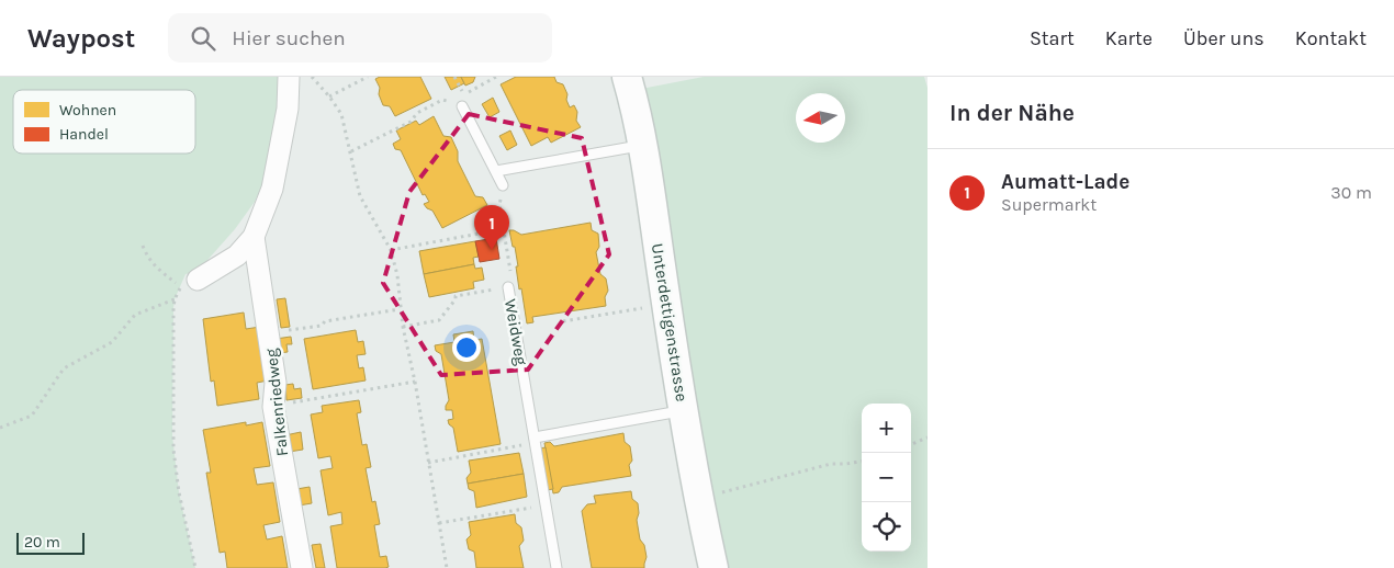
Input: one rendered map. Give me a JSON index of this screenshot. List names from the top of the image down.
{
  "streets": {
    "street": ["Unterdettigenstrasse", "Falkenriedweg"],
    "lane": ["Weidweg"]
  },
  "legend": ["Wohnen", "Handel"],
  "scale_bar": "20 m",
  "north": "left",
  "page": {
    "header": "Waypost",
    "search": "Hier suchen",
    "nav": [
      "Start",
      "Karte",
      "Über uns",
      "Kontakt"
    ],
    "heading": "In der Nähe",
    "list": [
      {
        "mark": "1",
        "name": "Aumatt-Lade",
        "note": "Supermarkt",
        "value": "30 m"
      }
    ],
    "pins": "1",
    "map_buttons": ["+", "−"],
    "scale": "20 m"
  }
}
